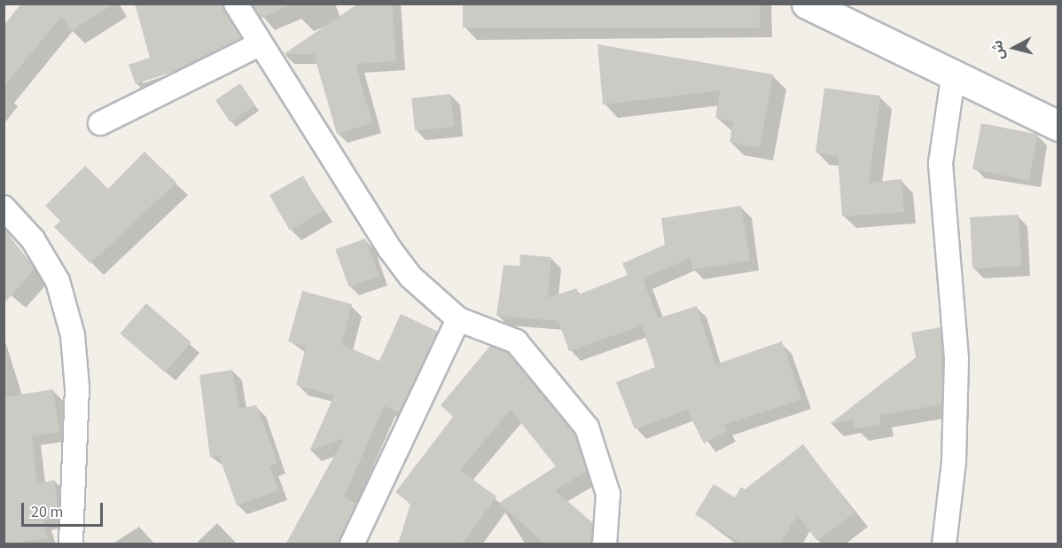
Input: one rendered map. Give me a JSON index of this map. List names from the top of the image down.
{
  "scale_bar": "20 m",
  "north": "left"
}
